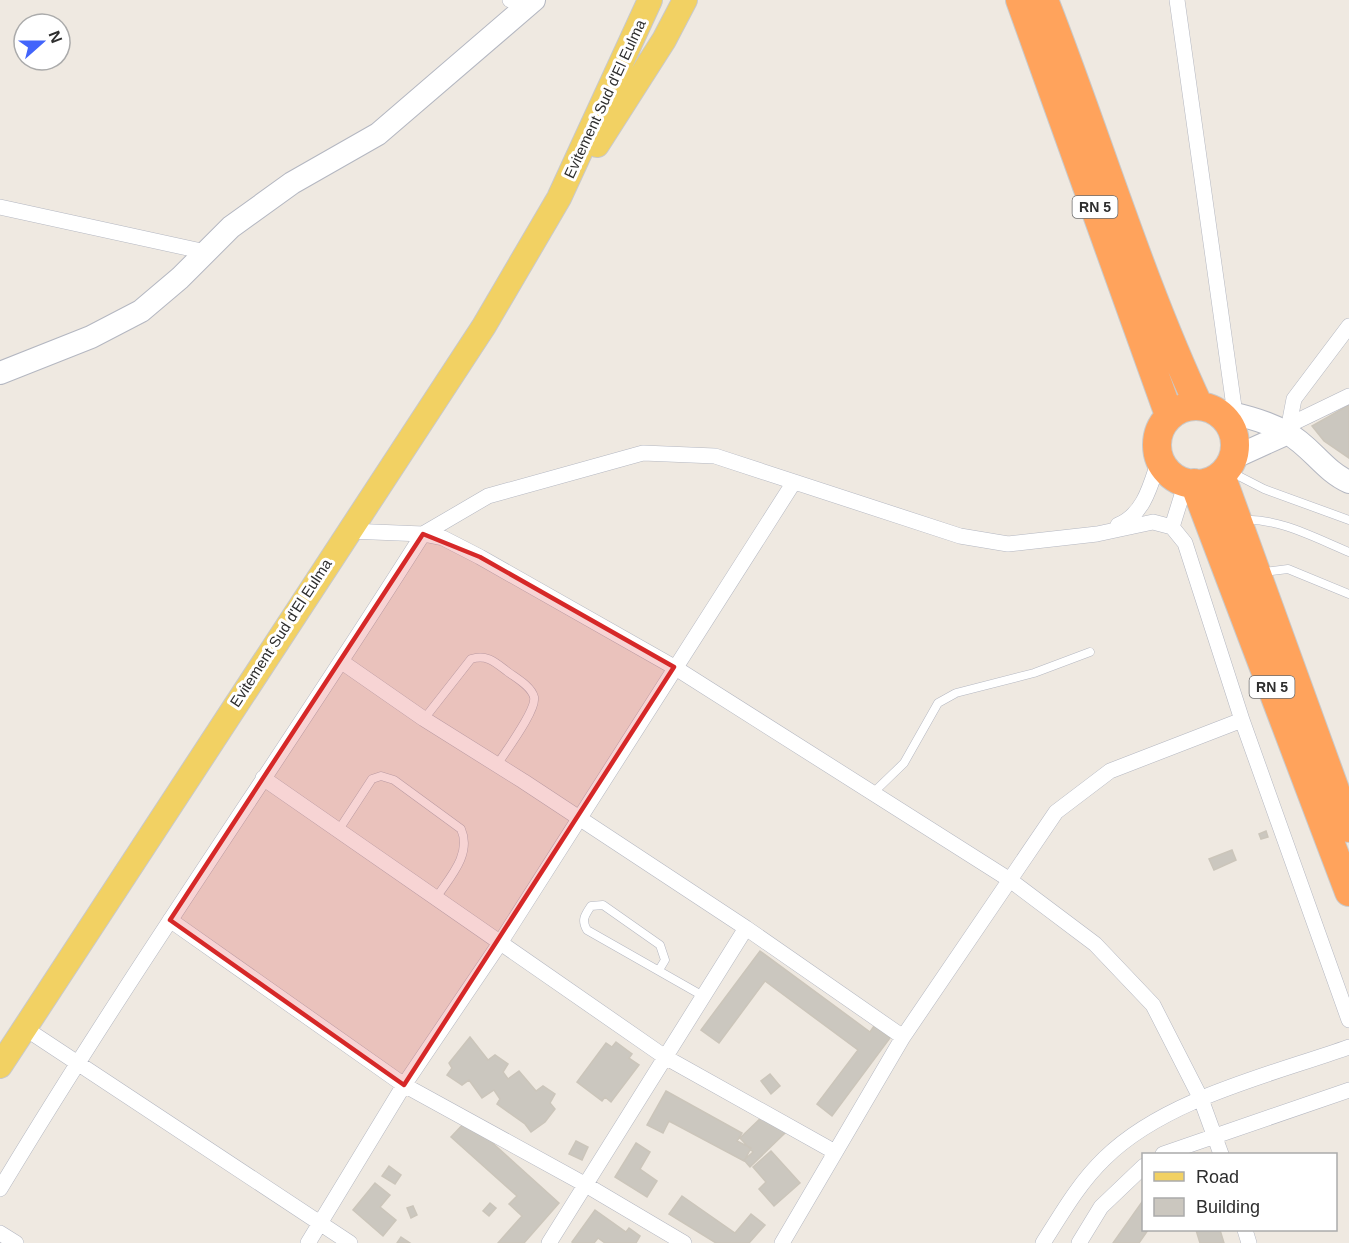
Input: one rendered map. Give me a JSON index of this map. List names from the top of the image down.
{
  "streets": {
    "highway": ["RN 5"],
    "main road": ["Evitement Sud d'El Eulma"]
  },
  "legend": ["Road", "Building"],
  "north": "right"
}
